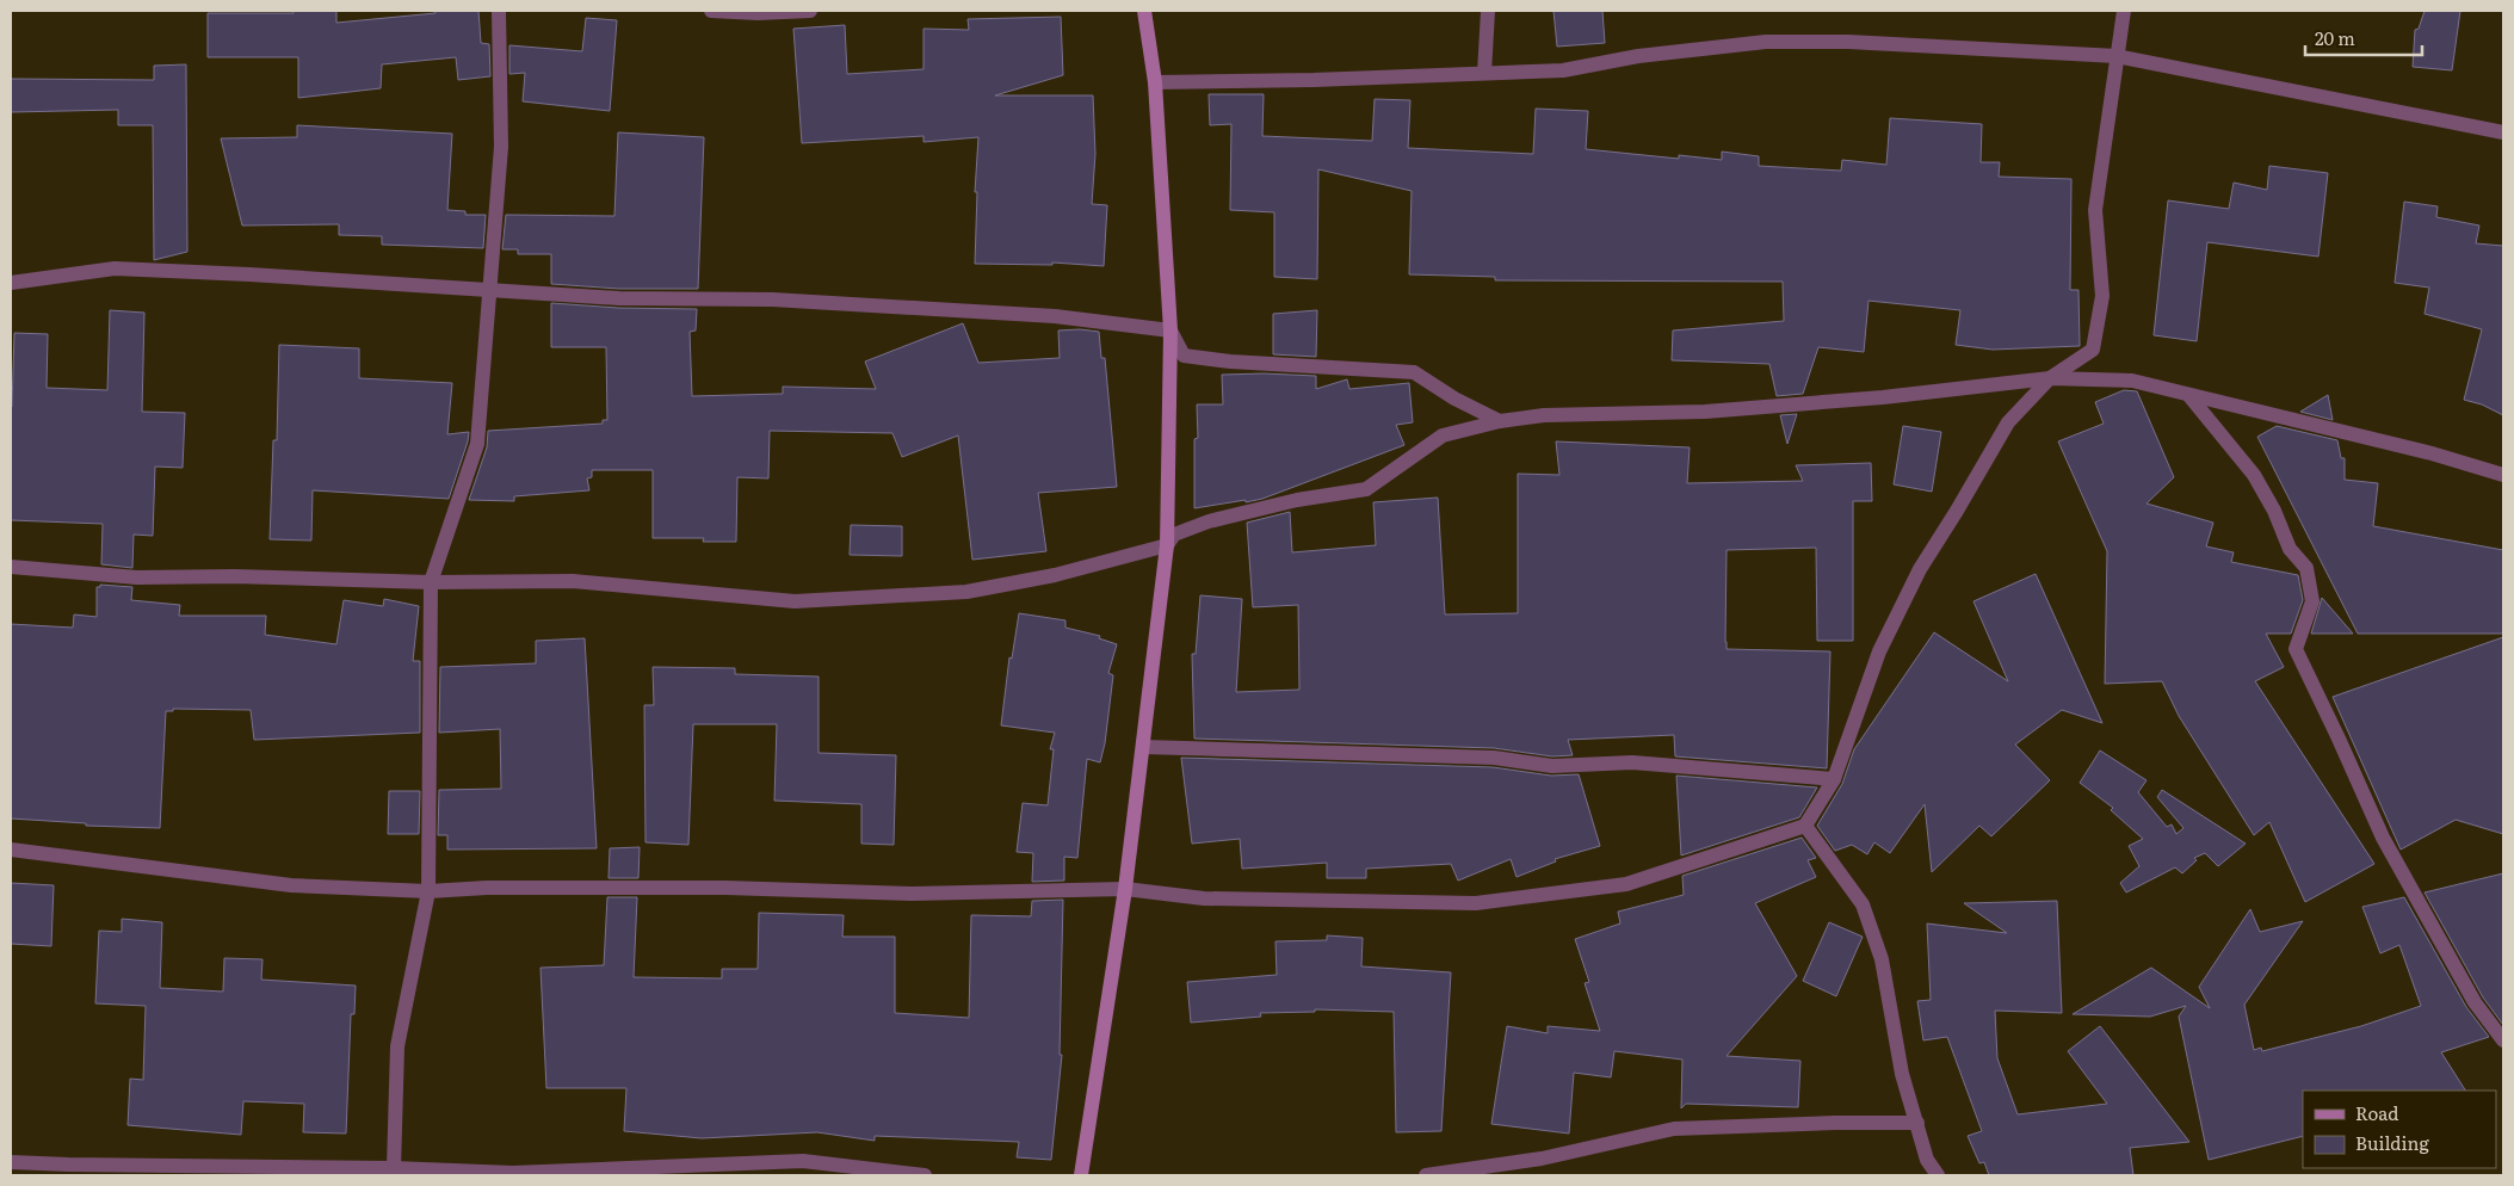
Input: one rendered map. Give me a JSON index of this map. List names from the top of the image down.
{
  "legend": ["Road", "Building"],
  "scale_bar": "20 m"
}
